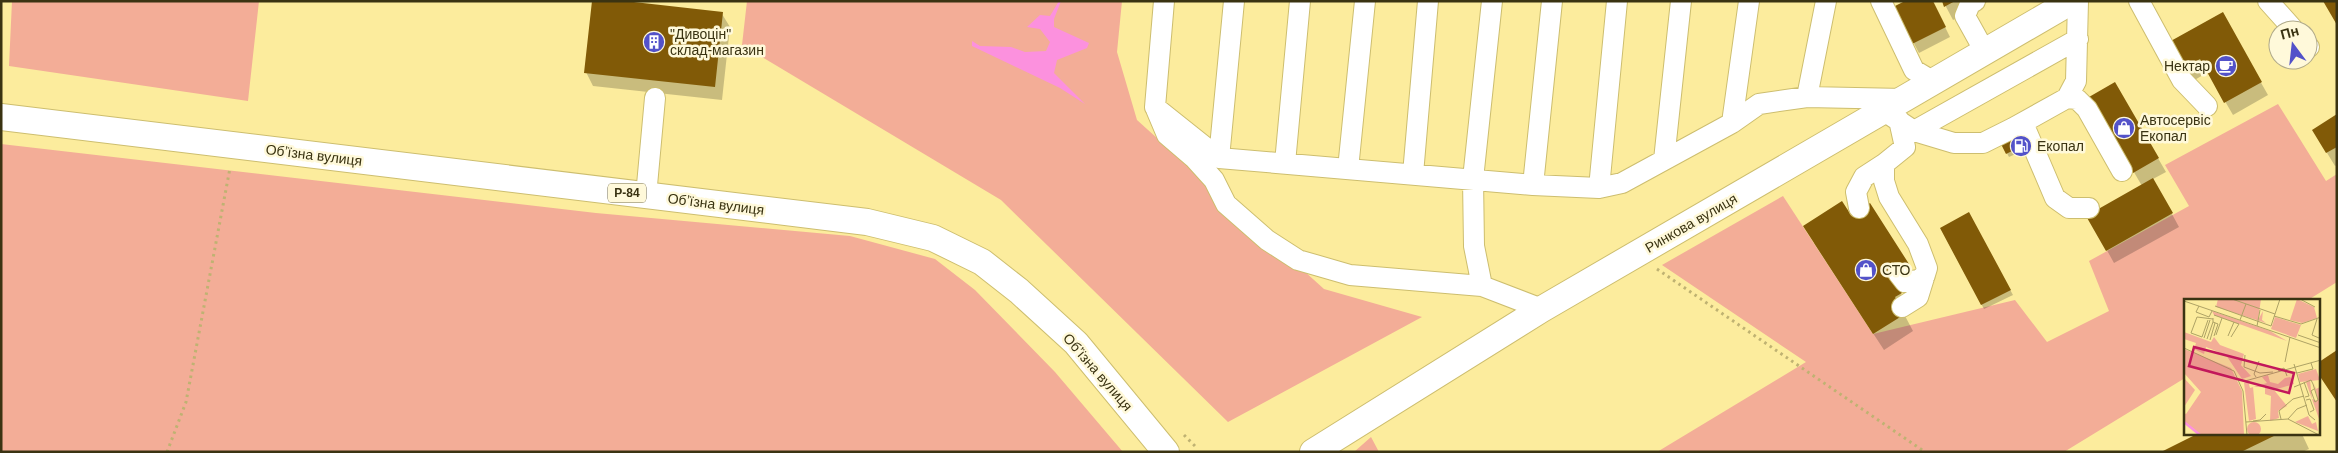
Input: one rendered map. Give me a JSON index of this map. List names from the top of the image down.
{
  "streets": {
    "main road": ["Обʼїзна вулиця", "Р-84", "Ринкова вулиця"]
  },
  "places": {
    "building": ["\"Дивоцін\" склад-магазин"],
    "cafe": ["Нектар"],
    "shop": ["Автосервіс Екопал", "СТО"],
    "fuel station": ["Екопал"]
  },
  "north": "top"
}
